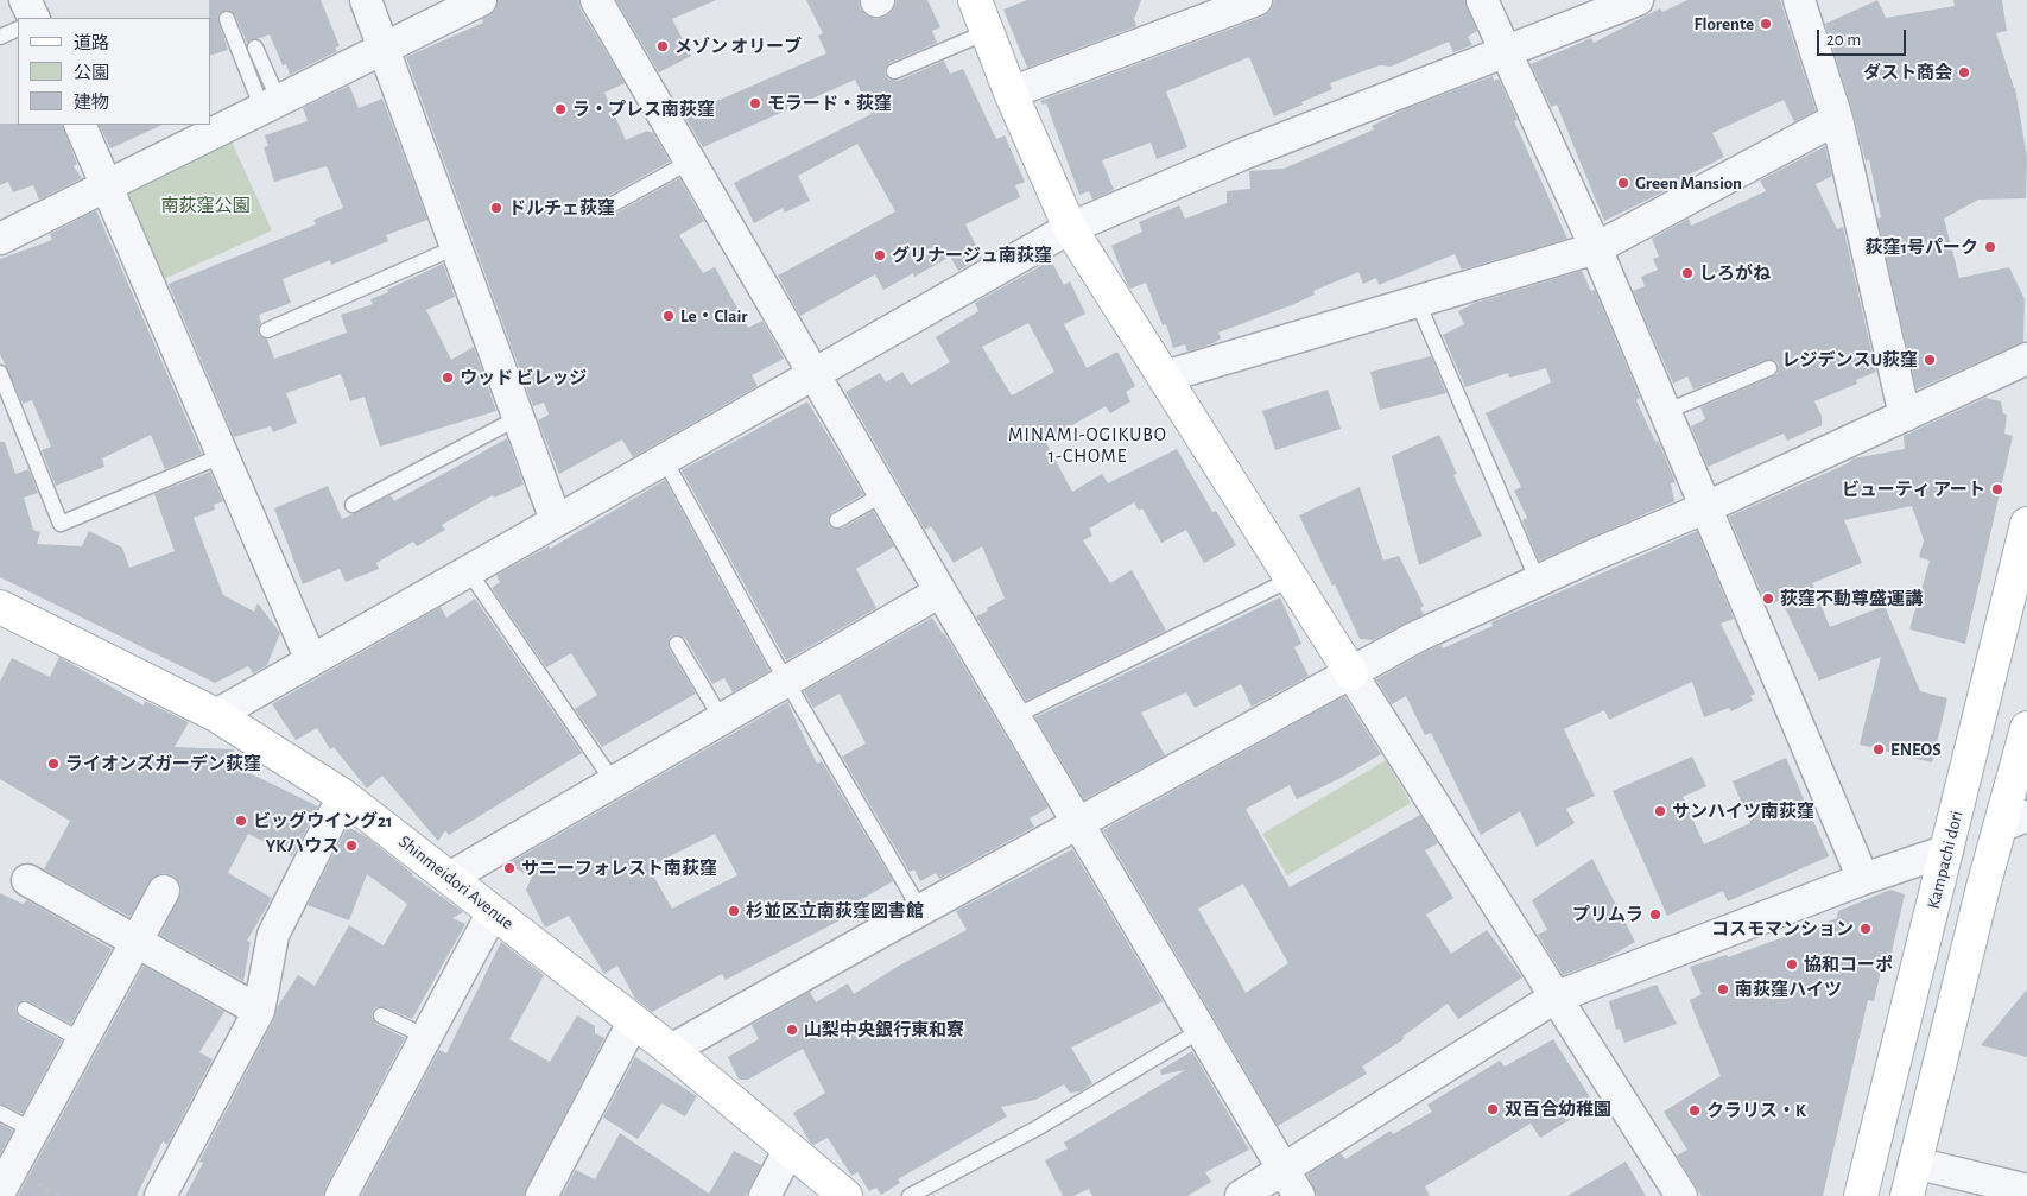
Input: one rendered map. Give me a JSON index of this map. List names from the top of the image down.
{
  "streets": {
    "street": ["Kampachi dori", "Shinmeidori Avenue"]
  },
  "districts": ["MINAMI-OGIKUBO 1-CHOME"],
  "parks": ["南荻窪公園"],
  "places": [
    "Florente",
    "メゾン オリーブ",
    "ダスト商会",
    "モラード・荻窪",
    "ラ・プレス南荻窪",
    "Green Mansion",
    "ドルチェ荻窪",
    "荻窪1号パーク",
    "グリナージュ南荻窪",
    "しろがね",
    "Le・Clair",
    "レジデンスU荻窪",
    "ウッド ビレッジ",
    "ビューティ アート",
    "荻窪不動尊盛運講",
    "ENEOS",
    "ライオンズガーデン荻窪",
    "サンハイツ南荻窪",
    "ビッグウイング21",
    "YKハウス",
    "サニーフォレスト南荻窪",
    "杉並区立南荻窪図書館",
    "プリムラ",
    "コスモマンション",
    "協和コーポ",
    "南荻窪ハイツ",
    "山梨中央銀行東和寮",
    "双百合幼稚園",
    "クラリス・K"
  ],
  "legend": ["道路", "公園", "建物"],
  "scale_bar": "20 m"
}
